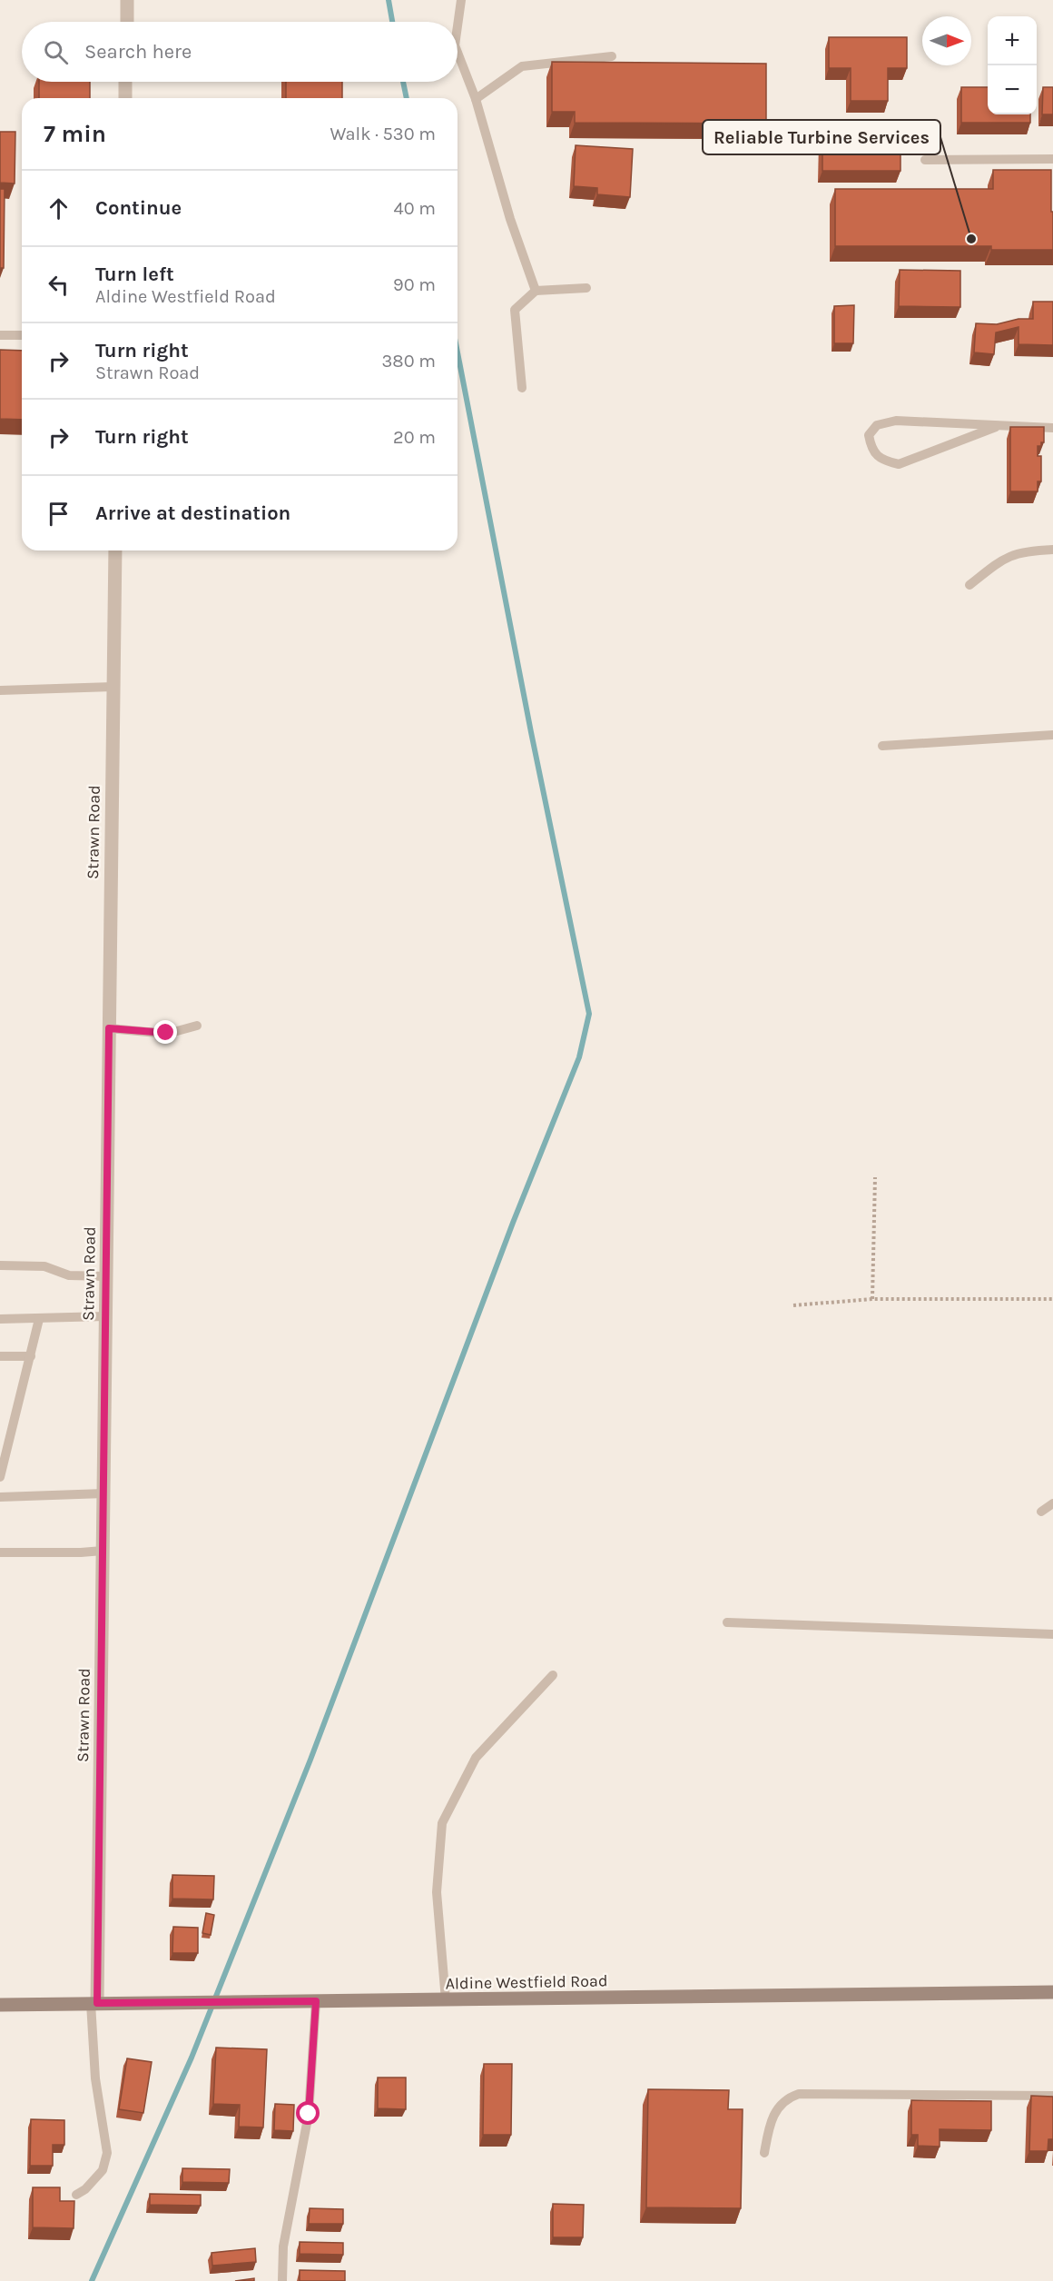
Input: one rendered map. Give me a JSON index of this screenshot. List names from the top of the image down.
{
  "streets": {
    "main road": ["Aldine Westfield Road"],
    "street": ["Strawn Road"]
  },
  "crossings": [
    ["Strawn Road", "Aldine Westfield Road"]
  ],
  "places": ["Reliable Turbine Services"],
  "north": "right",
  "page": {
    "map_buttons": ["+", "−"],
    "search": "Search here",
    "heading": ["7 min", "Walk · 530 m"],
    "list": [
      ["Continue", "40 m"],
      ["Turn left", "Aldine Westfield Road", "90 m"],
      ["Turn right", "Strawn Road", "380 m"],
      ["Turn right", "20 m"],
      "Arrive at destination"
    ]
  }
}
